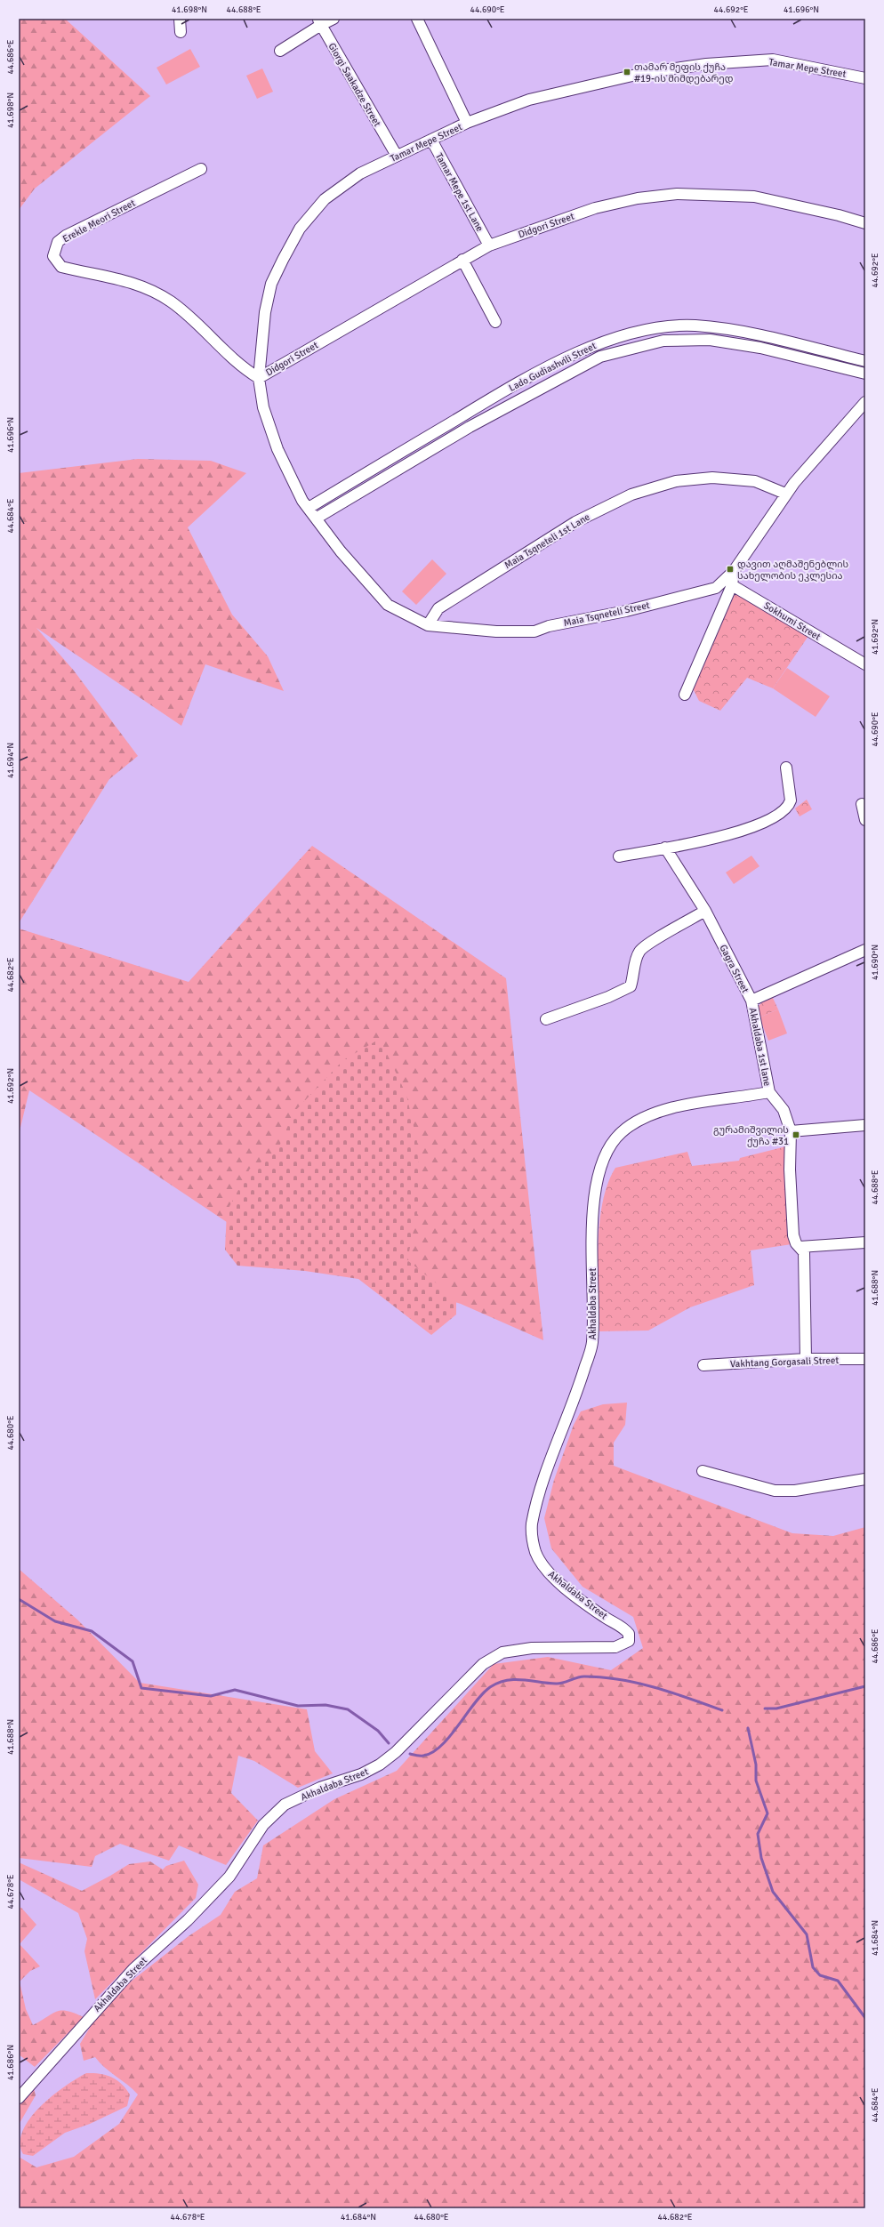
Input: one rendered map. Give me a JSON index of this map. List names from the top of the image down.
{
  "streets": {
    "street": [
      "Tamar Mepe Street",
      "Giorgi Saakadze Street",
      "Tamar Mepe 1st Lane",
      "Erekle Meori Street",
      "Didgori Street",
      "Lado Gudiashvili Street",
      "Maia Tsqneteli 1st Lane",
      "Maia Tsqneteli Street",
      "Sokhumi Street",
      "Gagra Street",
      "Akhaldaba 1st lane",
      "Akhaldaba Street",
      "Vakhtang Gorgasali Street"
    ]
  },
  "crossings": [
    ["Tamar Mepe Street", "Giorgi Saakadze Street"],
    ["Tamar Mepe Street", "Tamar Mepe 1st Lane"],
    ["Tamar Mepe Street", "Erekle Meori Street"],
    ["Tamar Mepe Street", "Didgori Street"],
    ["Tamar Mepe Street", "Lado Gudiashvili Street"],
    ["Tamar Mepe Street", "Maia Tsqneteli Street"],
    ["Tamar Mepe 1st Lane", "Didgori Street"],
    ["Erekle Meori Street", "Didgori Street"],
    ["Lado Gudiashvili Street", "Maia Tsqneteli Street"],
    ["Maia Tsqneteli 1st Lane", "Maia Tsqneteli Street"],
    ["Gagra Street", "Akhaldaba 1st lane"],
    ["Akhaldaba 1st lane", "Akhaldaba Street"]
  ],
  "places": {
    "transit": ["თამარ მეფის ქუჩა #19-ის მიმდებარედ", "დავით აღმაშენებლის სახელობის ეკლესია", "გურამიშვილის ქუჩა #31"]
  },
  "coordinates": [
    "41.698°N",
    "44.688°E",
    "44.690°E",
    "44.692°E",
    "41.696°N",
    "44.686°E",
    "44.684°E",
    "41.692°N",
    "41.694°N",
    "41.690°N",
    "44.682°E",
    "41.688°N",
    "44.680°E",
    "44.678°E",
    "41.684°N",
    "41.686°N"
  ]
}
